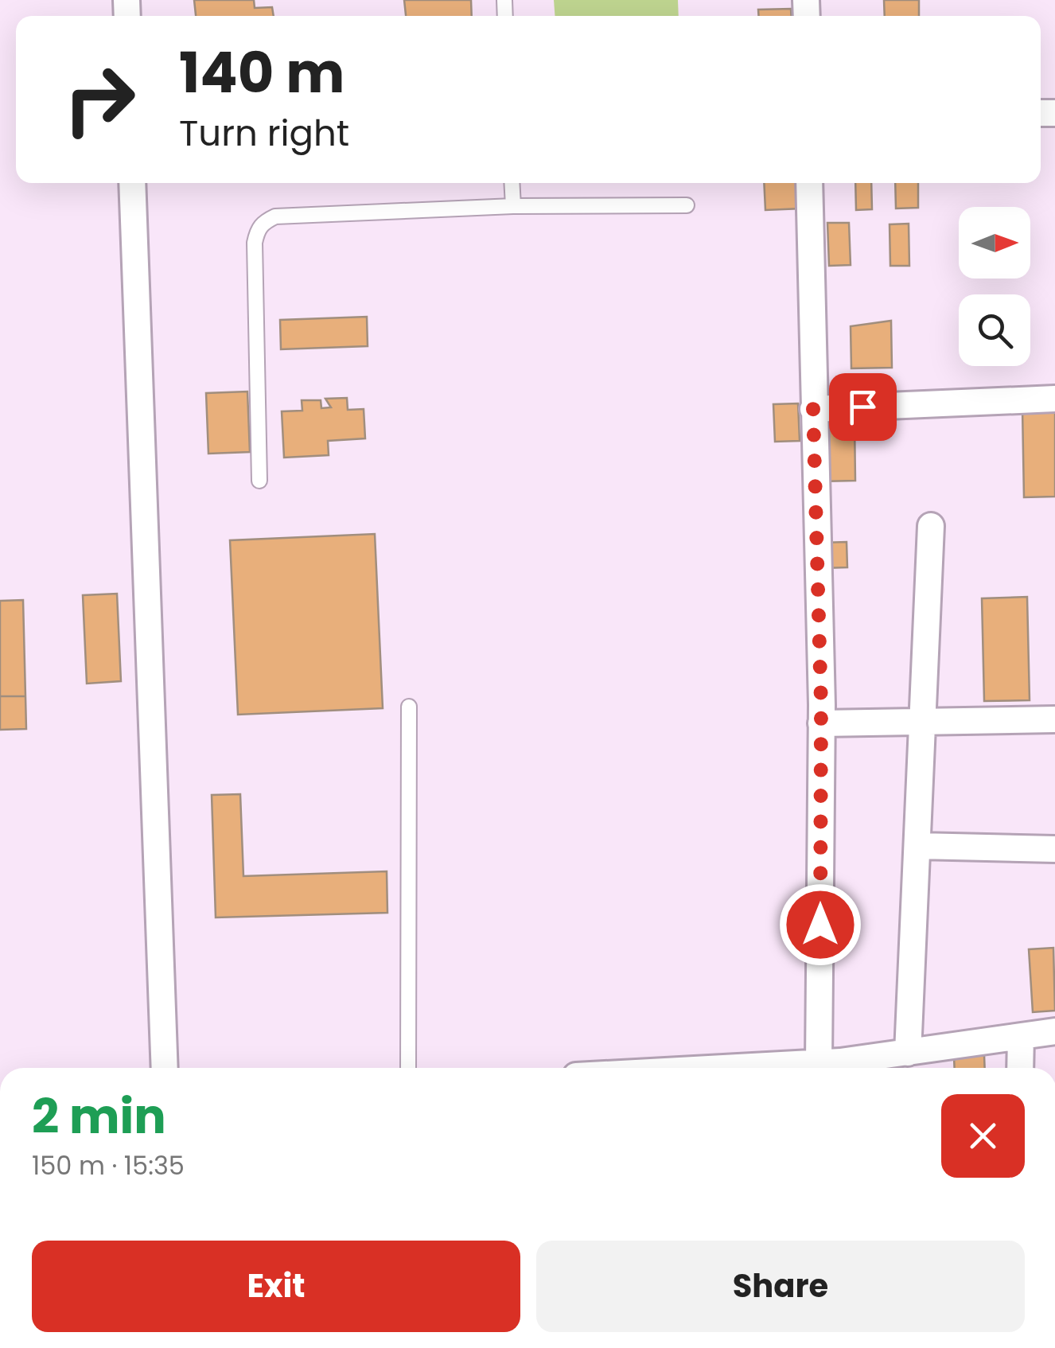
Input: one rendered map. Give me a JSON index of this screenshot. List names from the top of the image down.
{
  "north": "right",
  "page": {
    "turn": ["140 m", "Turn right"],
    "heading": ["2 min", "150 m · 15:35"],
    "buttons": ["Exit", "Share"]
  }
}
